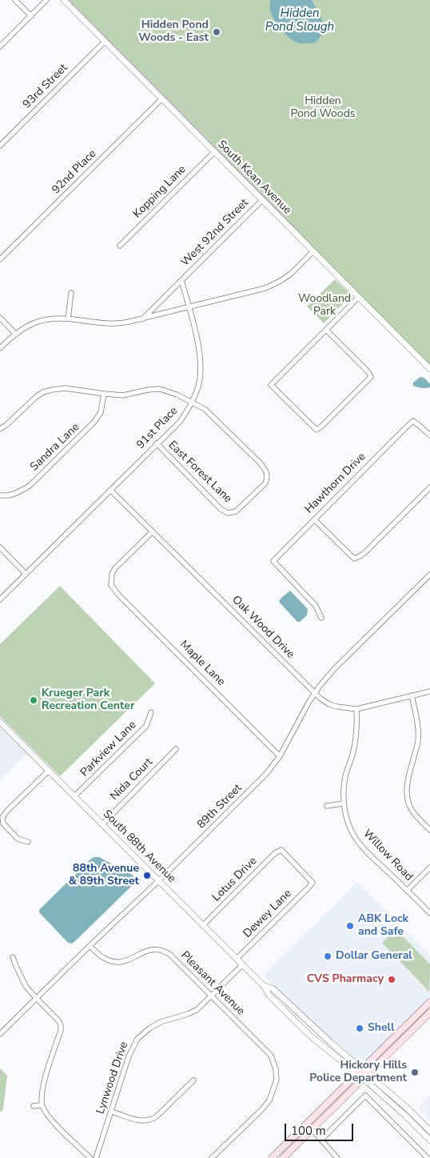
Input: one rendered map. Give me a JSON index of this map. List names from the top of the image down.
{
  "streets": {
    "street": [
      "93rd Street",
      "92nd Place",
      "South Kean Avenue",
      "Kopping Lane",
      "West 92nd Street",
      "91st Place",
      "Sandra Lane",
      "East Forest Lane",
      "Hawthorn Drive",
      "Oak Wood Drive",
      "Maple Lane",
      "Parkview Lane",
      "Nida Court",
      "89th Street",
      "South 88th Avenue",
      "Willow Road",
      "Lotus Drive",
      "Dewey Lane",
      "Pleasant Avenue",
      "Lynwood Drive"
    ]
  },
  "crossings": [
    ["93rd Street", "South Kean Avenue"],
    ["92nd Place", "South Kean Avenue"],
    ["South Kean Avenue", "Kopping Lane"],
    ["South Kean Avenue", "West 92nd Street"],
    ["West 92nd Street", "91st Place"],
    ["91st Place", "East Forest Lane"],
    ["91st Place", "Oak Wood Drive"],
    ["Oak Wood Drive", "Maple Lane"],
    ["Oak Wood Drive", "89th Street"],
    ["Oak Wood Drive", "Willow Road"],
    ["Maple Lane", "89th Street"],
    ["Parkview Lane", "South 88th Avenue"],
    ["Nida Court", "South 88th Avenue"],
    ["89th Street", "South 88th Avenue"],
    ["89th Street", "Pleasant Avenue"],
    ["South 88th Avenue", "Lotus Drive"],
    ["South 88th Avenue", "Dewey Lane"],
    ["South 88th Avenue", "Lynwood Drive"],
    ["Lotus Drive", "Dewey Lane"],
    ["Pleasant Avenue", "Lynwood Drive"]
  ],
  "water": ["Hidden Pond Slough"],
  "parks": ["Hidden Pond Woods", "Woodland Park"],
  "places": [
    "Hidden Pond Woods - East",
    "Krueger Park Recreation Center",
    "88th Avenue & 89th Street",
    "ABK Lock and Safe",
    "Dollar General",
    "CVS Pharmacy",
    "Shell",
    "Hickory Hills Police Department"
  ],
  "scale_bar": "100 m"
}
